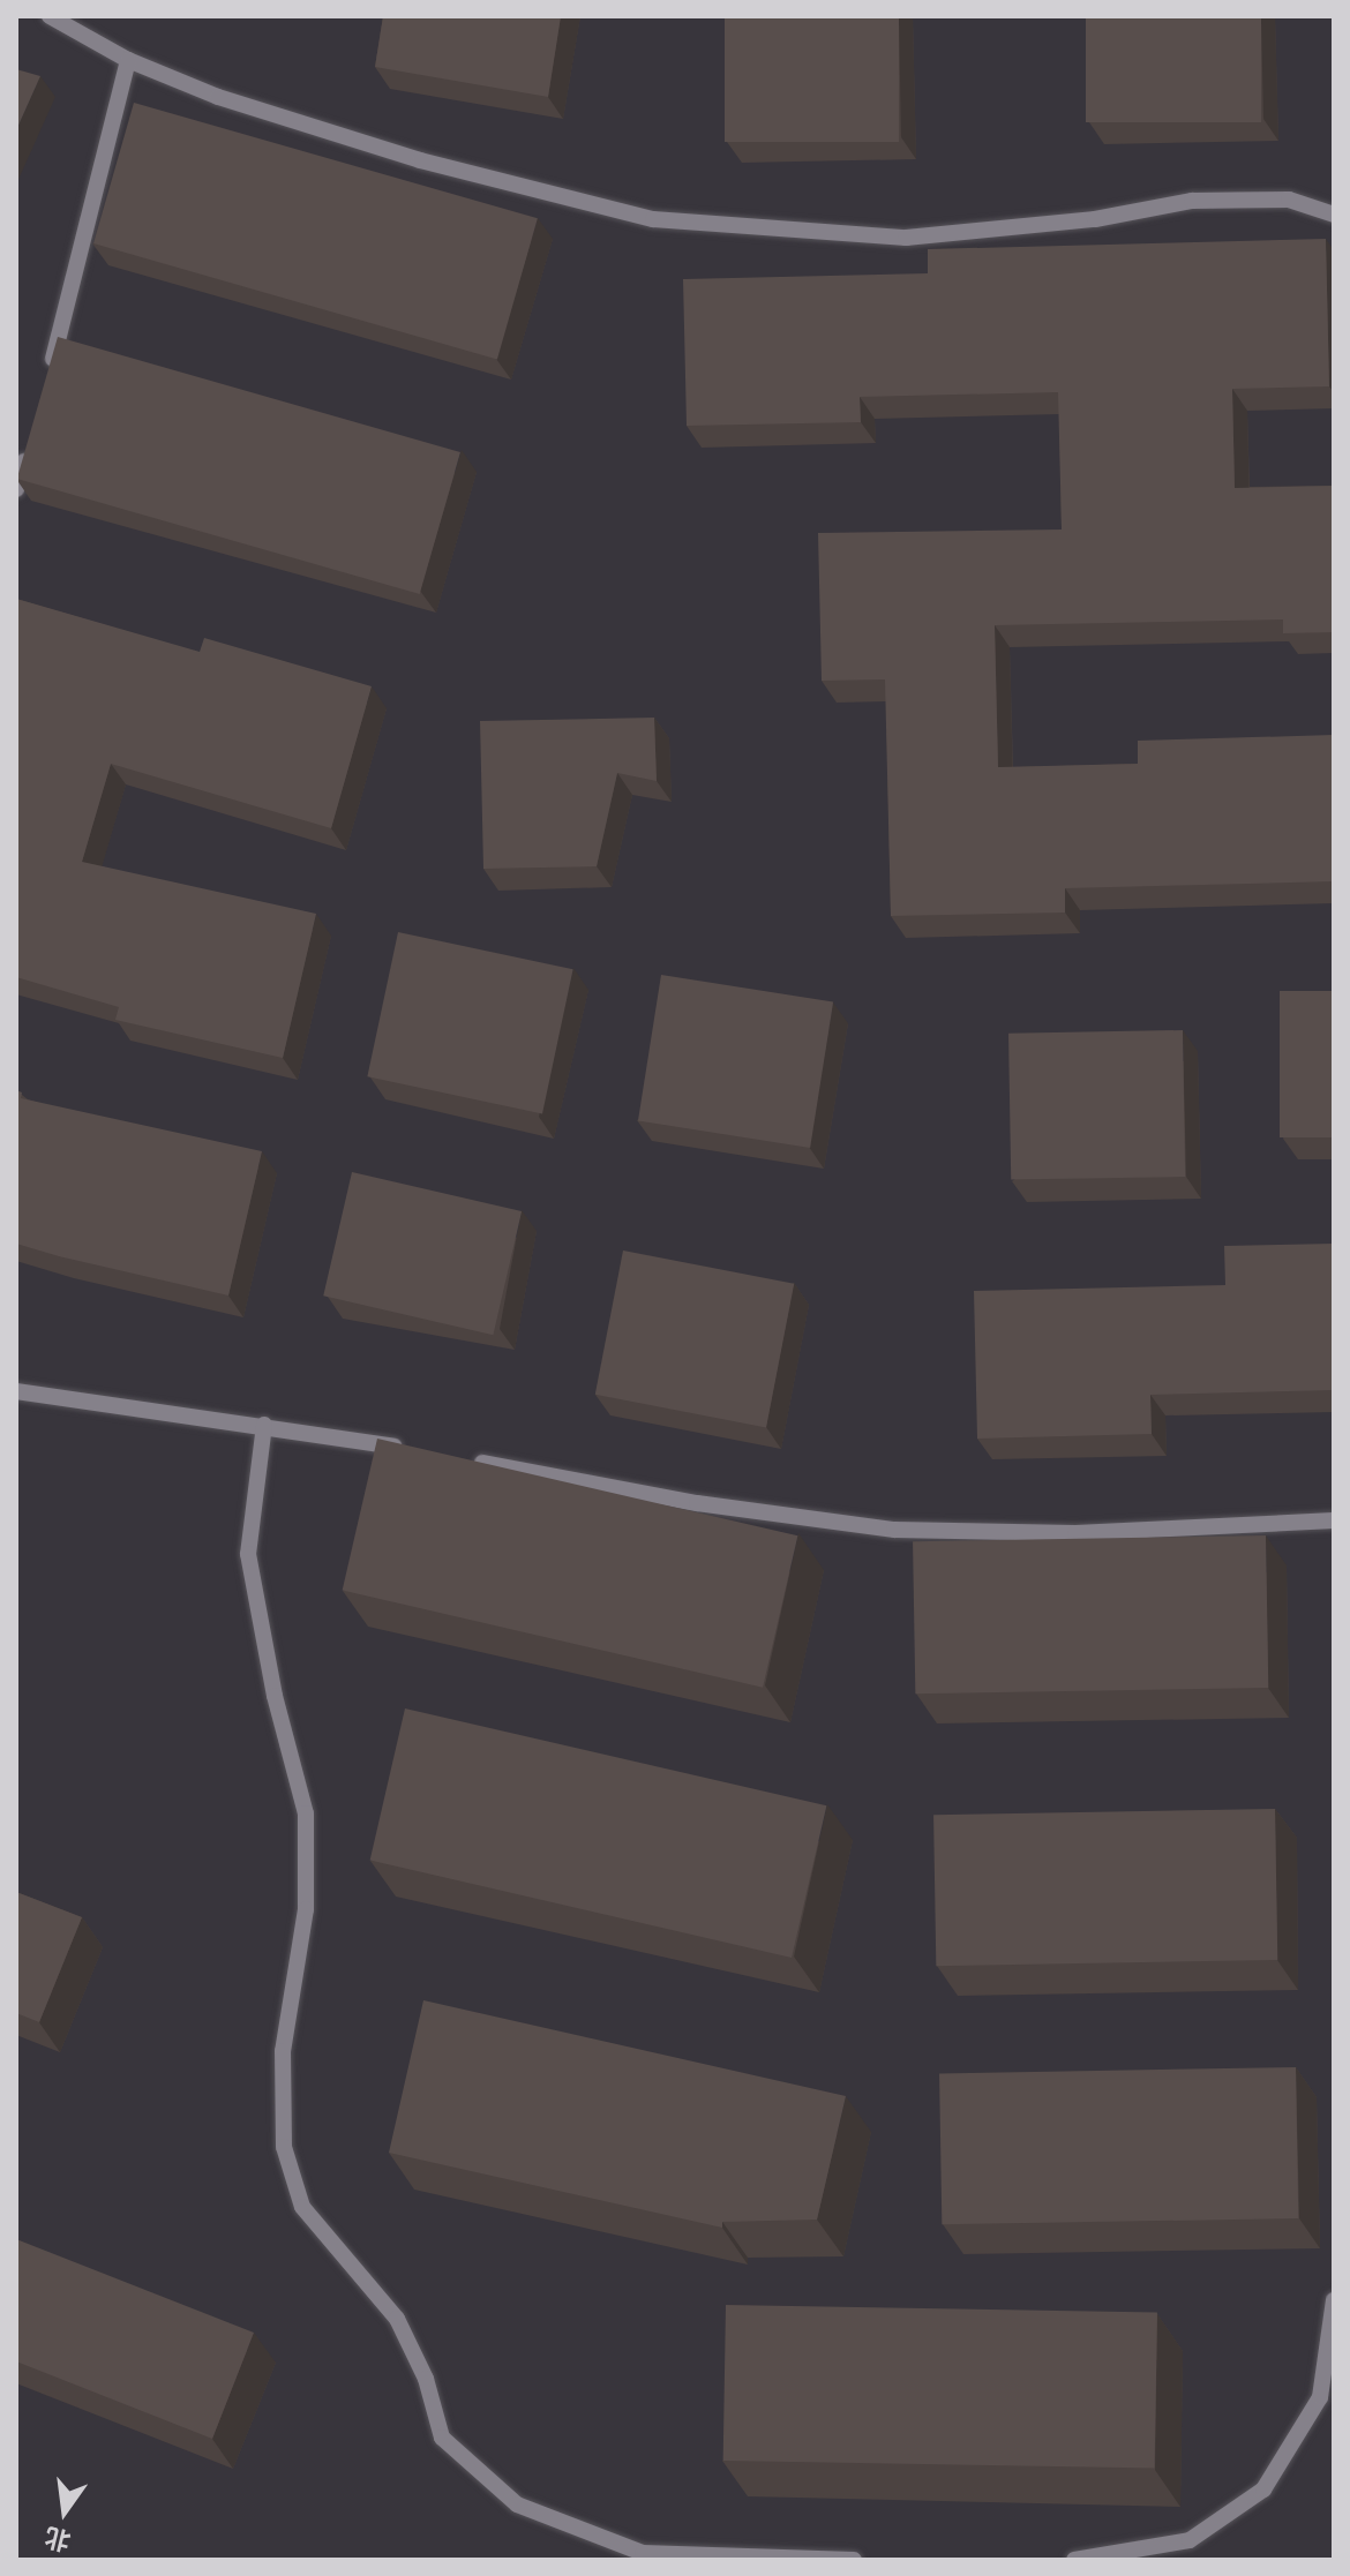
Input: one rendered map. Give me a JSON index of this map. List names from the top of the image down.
{
  "north": "bottom"
}
